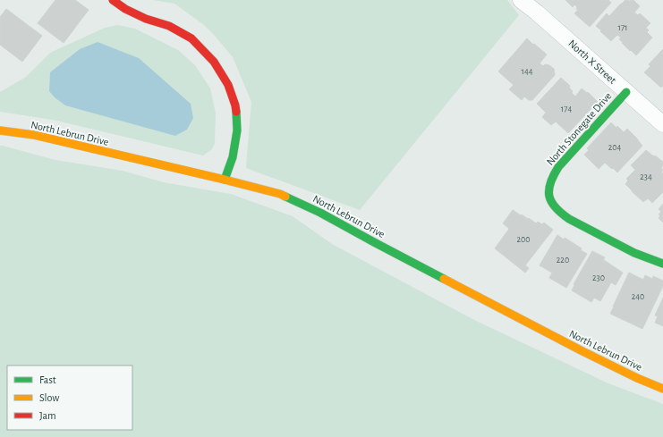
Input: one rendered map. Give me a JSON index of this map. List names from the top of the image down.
{
  "streets": {
    "street": ["North X Street", "North Stonegate Drive", "North Lebrun Drive"]
  },
  "crossings": [
    ["North X Street", "North Stonegate Drive"]
  ],
  "house_numbers": [
    "171",
    "144",
    "174",
    "204",
    "234",
    "200",
    "220",
    "230",
    "240"
  ],
  "legend": ["Fast", "Slow", "Jam"]
}
